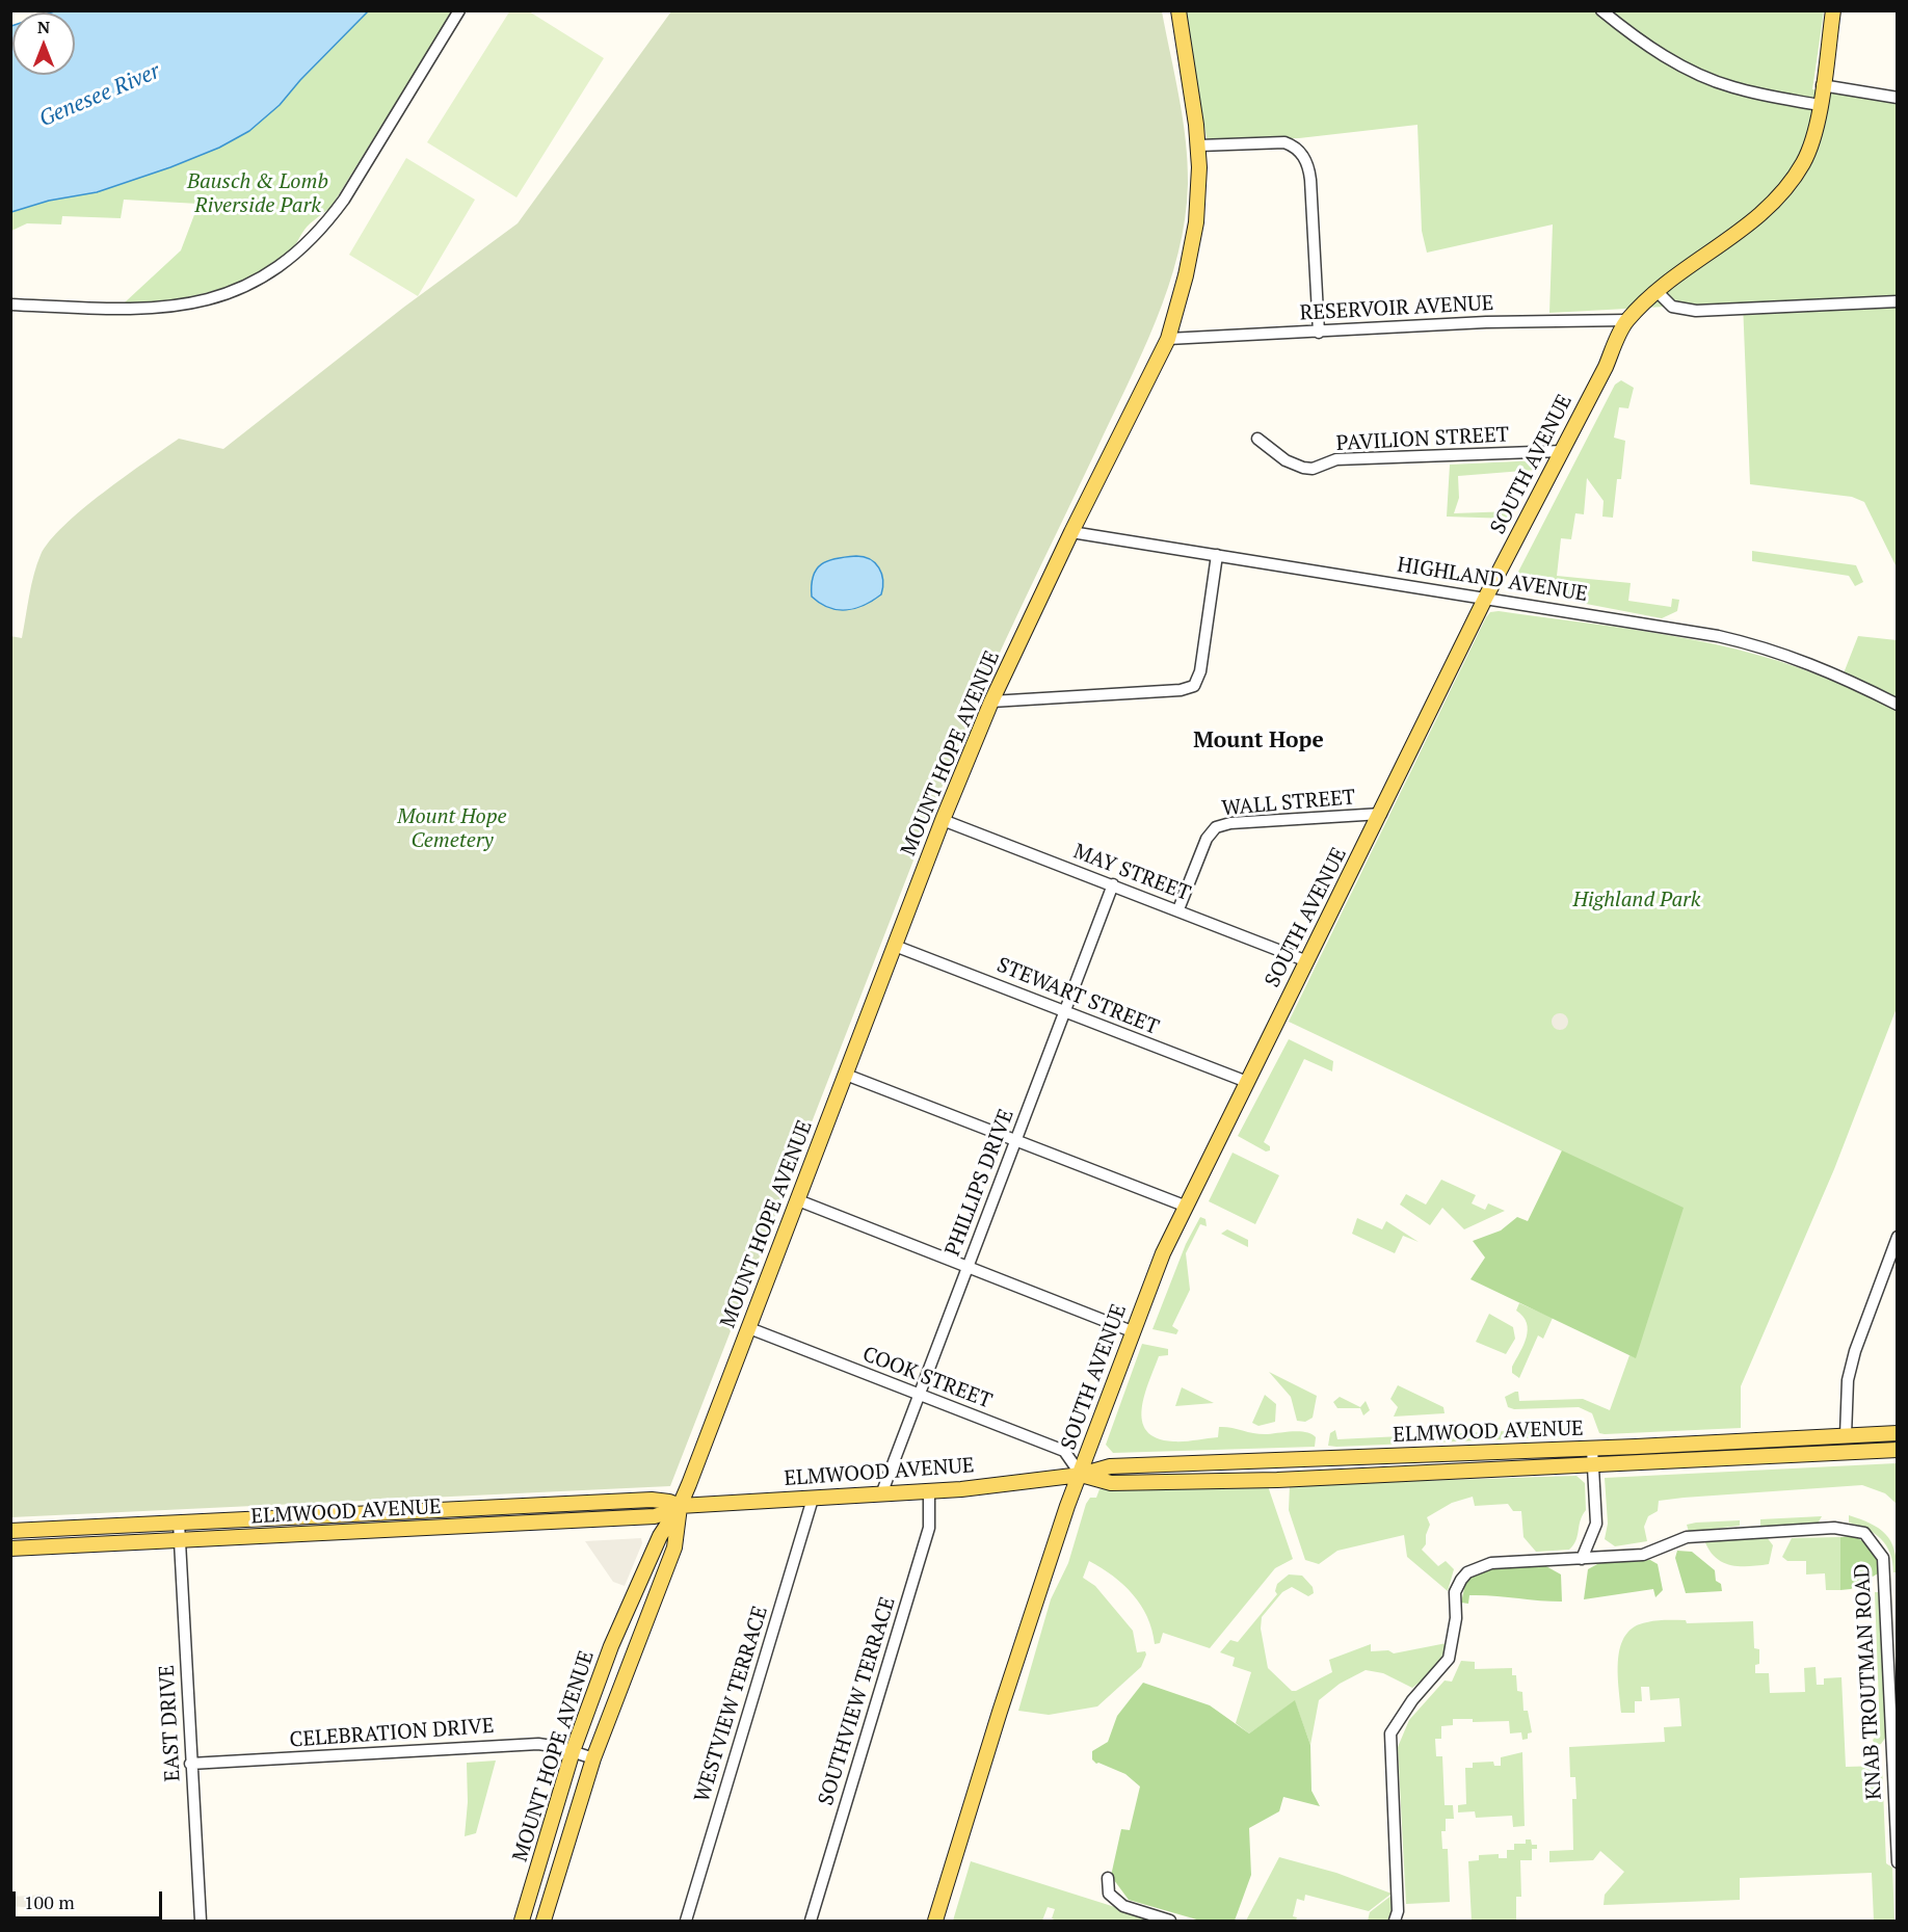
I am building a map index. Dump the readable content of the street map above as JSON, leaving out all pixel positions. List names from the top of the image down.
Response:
{
  "streets": {
    "main road": ["SOUTH AVENUE", "MOUNT HOPE AVENUE", "ELMWOOD AVENUE"],
    "street": [
      "RESERVOIR AVENUE",
      "PAVILION STREET",
      "HIGHLAND AVENUE",
      "WALL STREET",
      "MAY STREET",
      "STEWART STREET",
      "PHILLIPS DRIVE",
      "COOK STREET",
      "KNAB TROUTMAN ROAD",
      "SOUTHVIEW TERRACE",
      "WESTVIEW TERRACE",
      "EAST DRIVE",
      "CELEBRATION DRIVE"
    ]
  },
  "crossings": [
    ["RESERVOIR AVENUE", "SOUTH AVENUE"],
    ["RESERVOIR AVENUE", "MOUNT HOPE AVENUE"],
    ["PAVILION STREET", "SOUTH AVENUE"],
    ["SOUTH AVENUE", "HIGHLAND AVENUE"],
    ["SOUTH AVENUE", "WALL STREET"],
    ["SOUTH AVENUE", "MAY STREET"],
    ["SOUTH AVENUE", "STEWART STREET"],
    ["SOUTH AVENUE", "COOK STREET"],
    ["SOUTH AVENUE", "ELMWOOD AVENUE"],
    ["HIGHLAND AVENUE", "MOUNT HOPE AVENUE"],
    ["MOUNT HOPE AVENUE", "MAY STREET"],
    ["MOUNT HOPE AVENUE", "STEWART STREET"],
    ["MOUNT HOPE AVENUE", "COOK STREET"],
    ["MOUNT HOPE AVENUE", "ELMWOOD AVENUE"],
    ["MOUNT HOPE AVENUE", "CELEBRATION DRIVE"],
    ["WALL STREET", "MAY STREET"],
    ["MAY STREET", "PHILLIPS DRIVE"],
    ["STEWART STREET", "PHILLIPS DRIVE"],
    ["PHILLIPS DRIVE", "COOK STREET"],
    ["PHILLIPS DRIVE", "ELMWOOD AVENUE"],
    ["COOK STREET", "ELMWOOD AVENUE"],
    ["ELMWOOD AVENUE", "SOUTHVIEW TERRACE"],
    ["ELMWOOD AVENUE", "WESTVIEW TERRACE"],
    ["ELMWOOD AVENUE", "EAST DRIVE"],
    ["EAST DRIVE", "CELEBRATION DRIVE"]
  ],
  "districts": ["Mount Hope"],
  "water": ["Genesee River"],
  "parks": ["Bausch & Lomb Riverside Park", "Mount Hope Cemetery", "Highland Park"],
  "scale_bar": "100 m",
  "north": "top"
}
